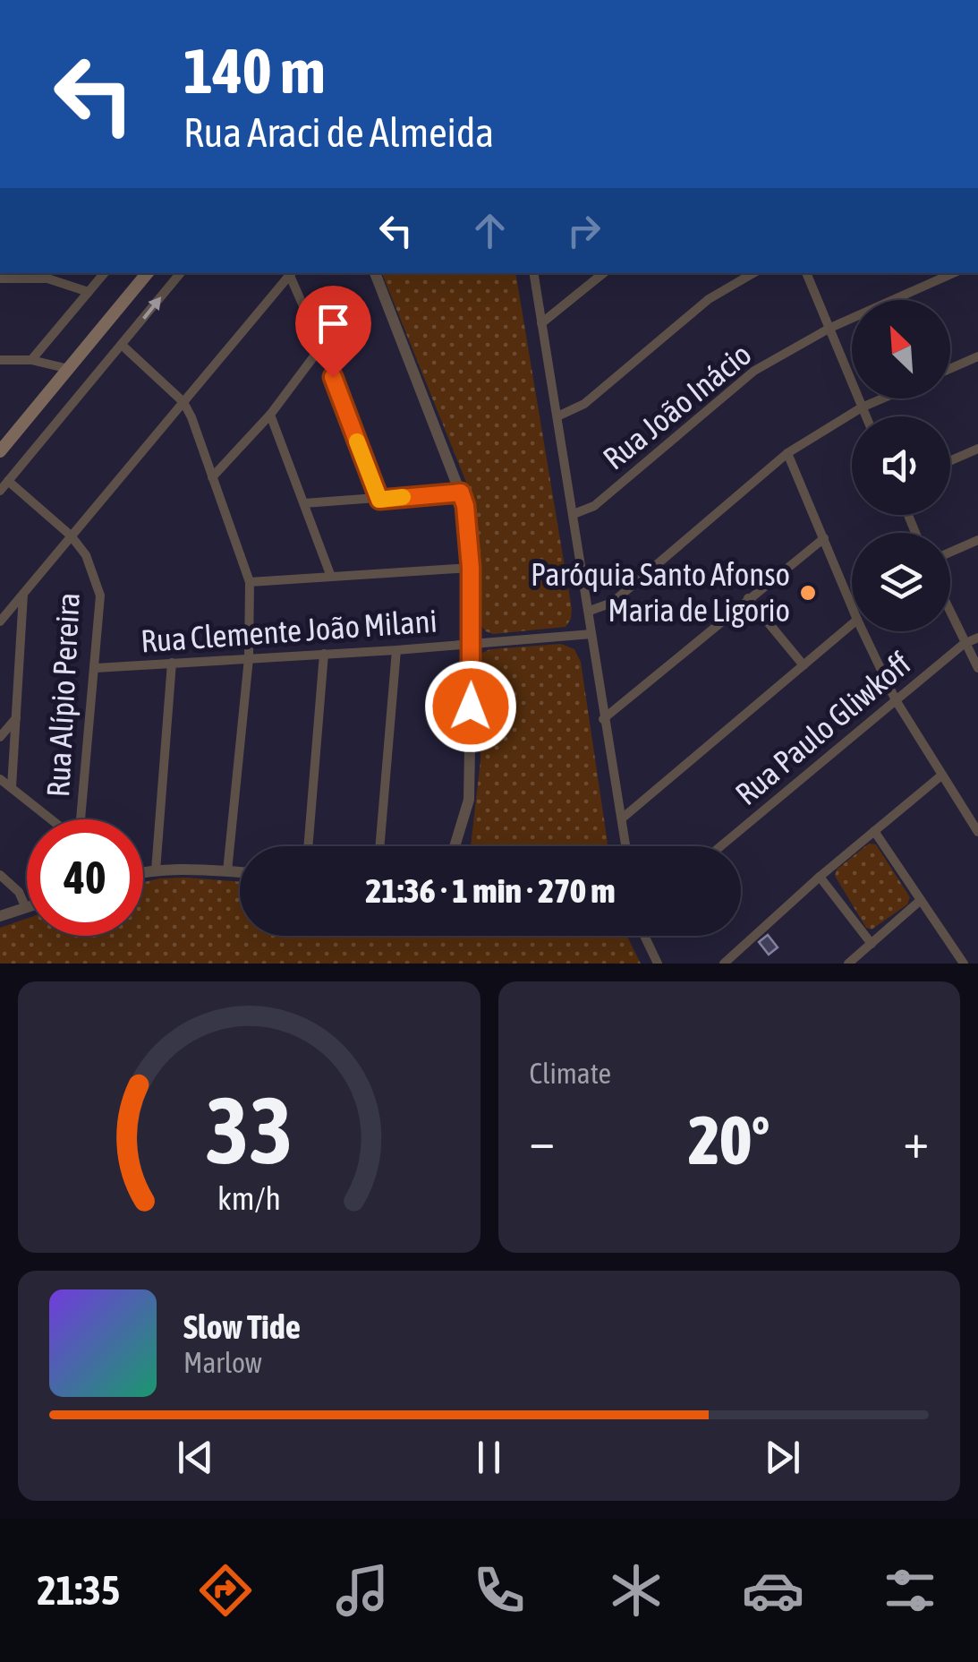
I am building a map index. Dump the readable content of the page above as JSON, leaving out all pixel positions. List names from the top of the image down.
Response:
{
  "streets": {
    "street": [
      "Rua João Inácio",
      "Rua Clemente João Milani",
      "Rua Alípio Pereira",
      "Rua Paulo Gliwkoff"
    ]
  },
  "crossings": [
    ["Rua Clemente João Milani", "Rua Alípio Pereira"]
  ],
  "places": ["Paróquia Santo Afonso Maria de Ligorio"],
  "north": "top left",
  "page": {
    "turn": ["140 m", "Rua Araci de Almeida"],
    "limit": "40",
    "trip": "21:36 · 1 min · 270 m",
    "tile": "Climate",
    "heat": ["−", "20°", "+"],
    "song": ["Slow Tide", "Marlow"],
    "tabs": "21:35",
    "gauge": ["33", "km/h"]
  }
}
